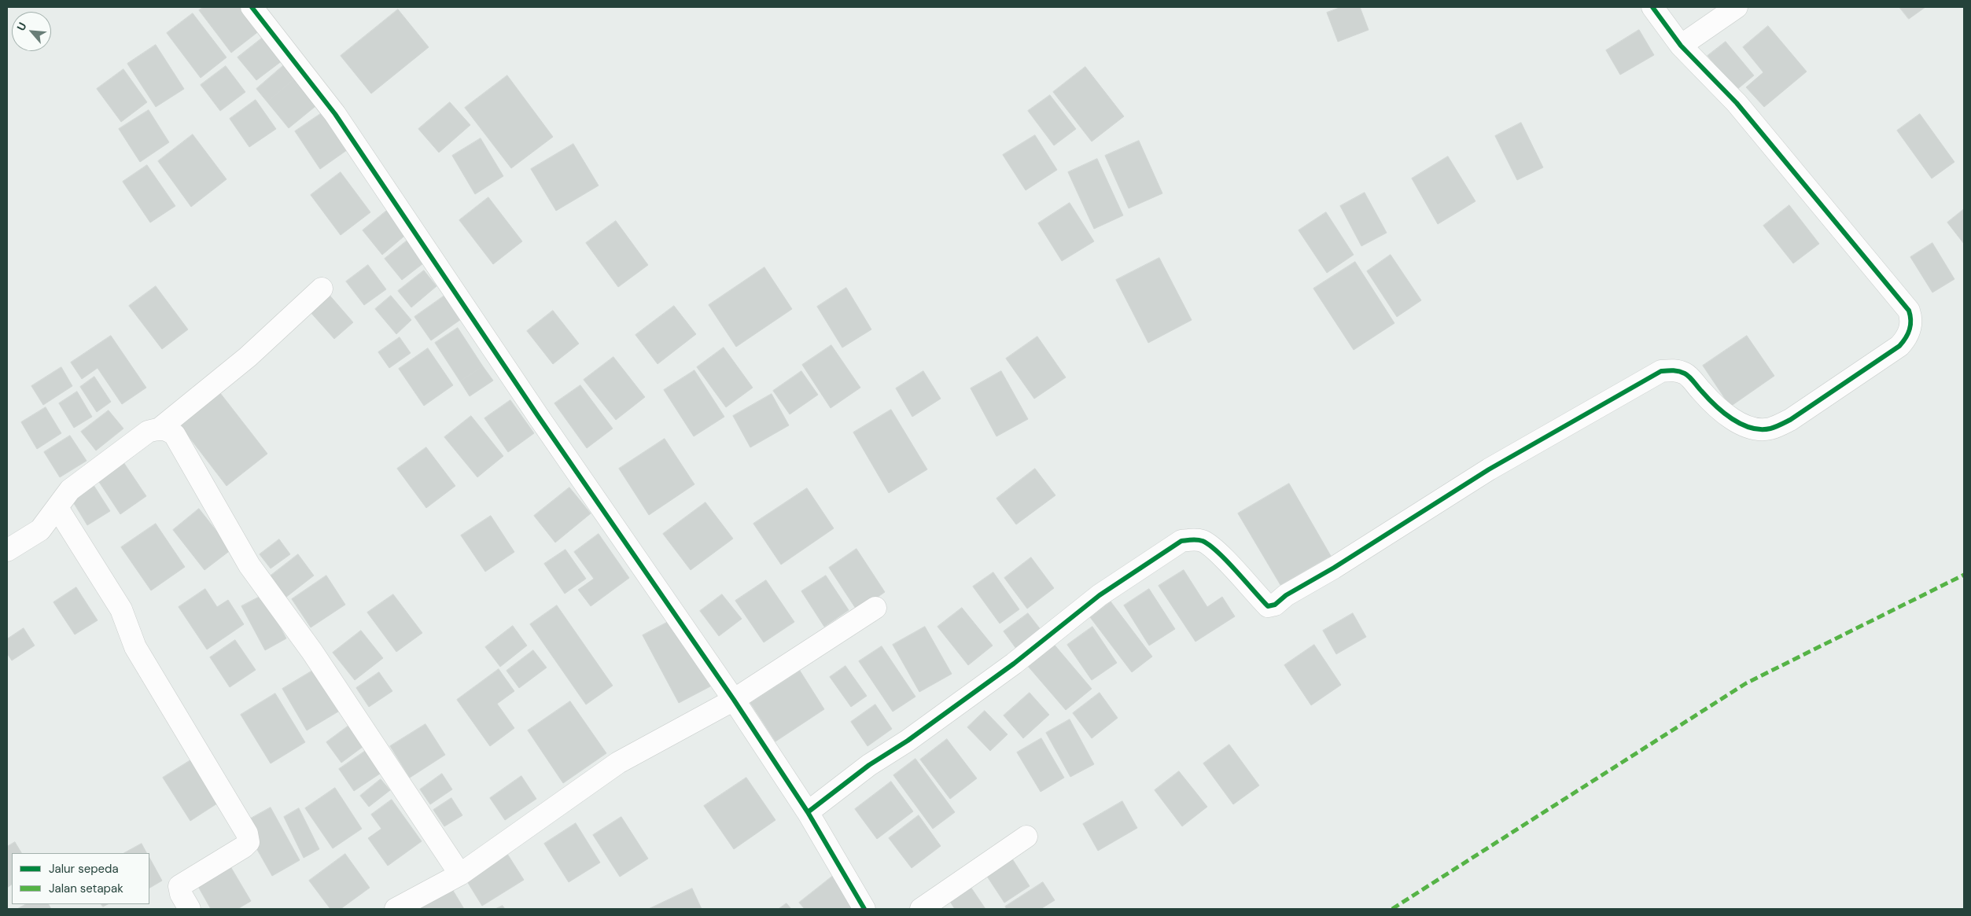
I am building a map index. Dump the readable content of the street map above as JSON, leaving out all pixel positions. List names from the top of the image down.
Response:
{
  "legend": ["Jalur sepeda", "Jalan setapak"],
  "north": "top left"
}
